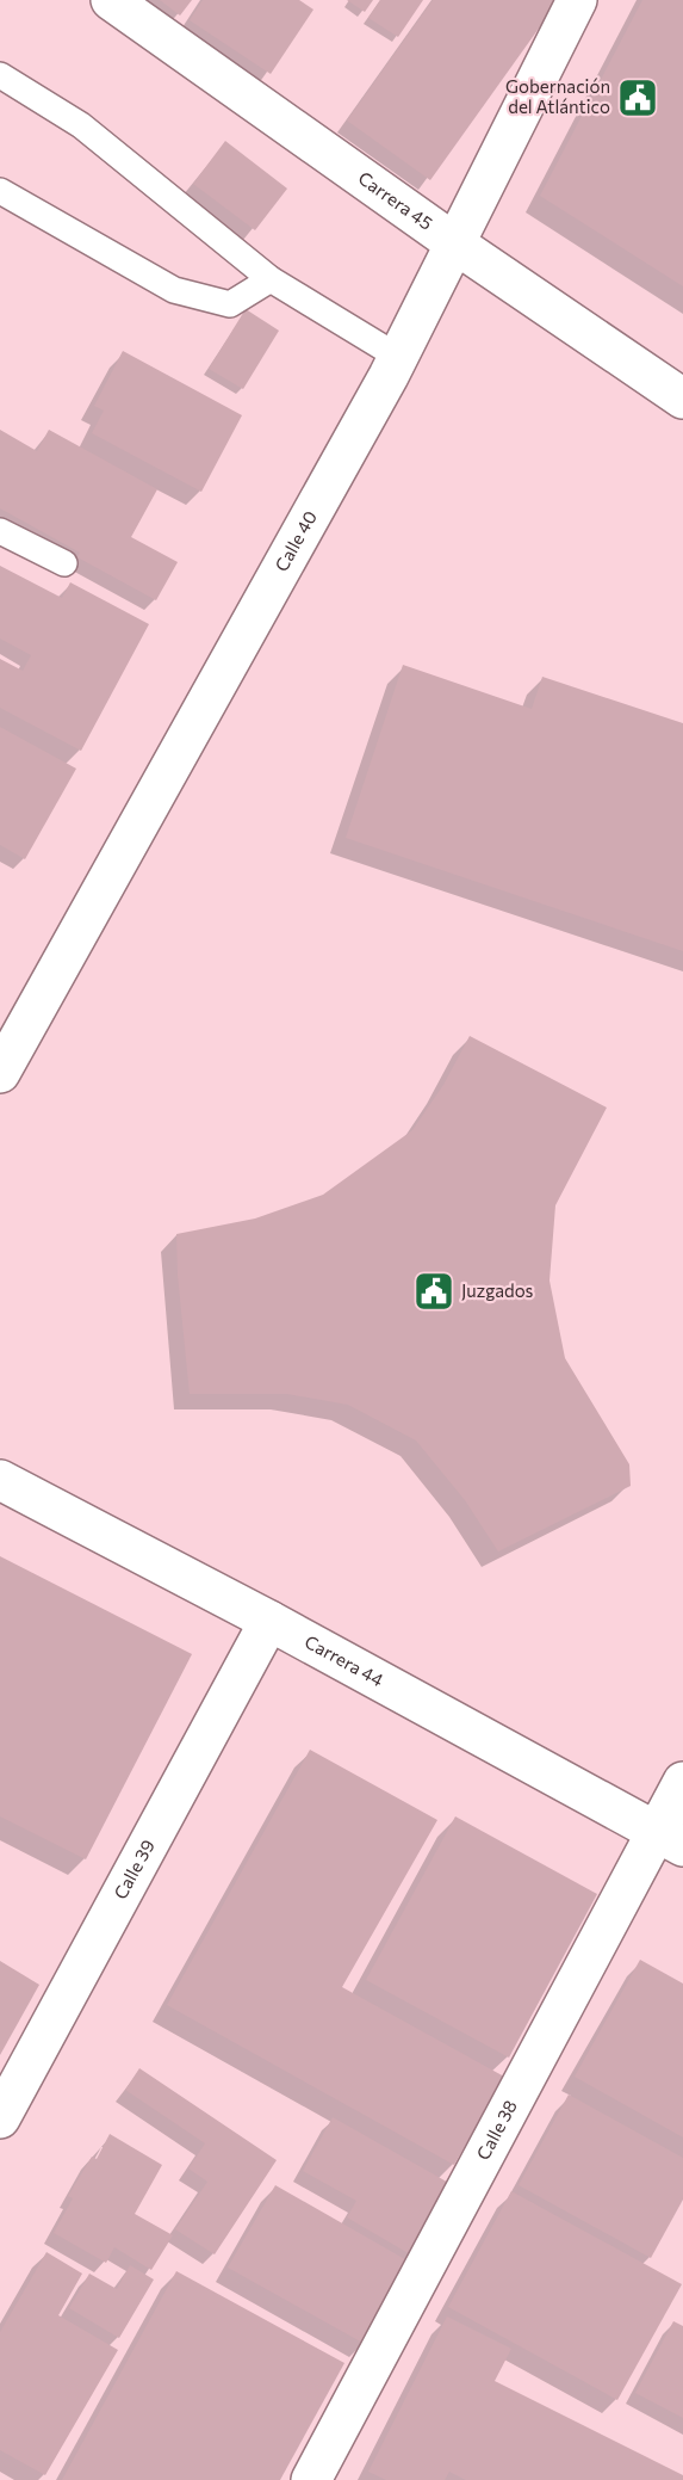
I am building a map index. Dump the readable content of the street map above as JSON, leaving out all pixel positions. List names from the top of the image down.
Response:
{
  "streets": {
    "street": [
      "Carrera 45",
      "Calle 40",
      "Carrera 44",
      "Calle 39",
      "Calle 38"
    ]
  },
  "crossings": [
    ["Carrera 45", "Calle 40"],
    ["Carrera 44", "Calle 39"],
    ["Carrera 44", "Calle 38"]
  ],
  "places": {
    "public building": ["Gobernación del Atlántico", "Juzgados"]
  }
}
